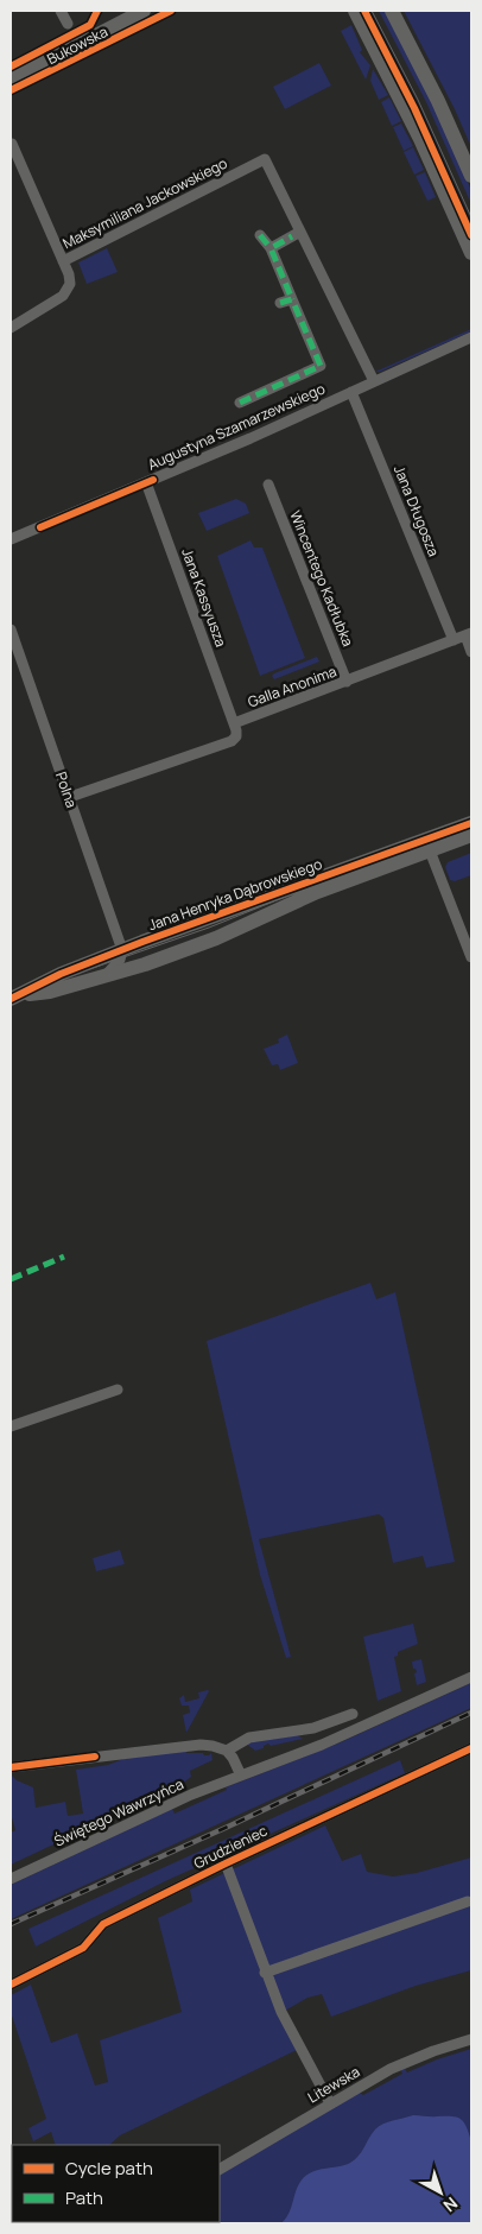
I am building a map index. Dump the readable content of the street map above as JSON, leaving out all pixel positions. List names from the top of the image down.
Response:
{
  "streets": {
    "street": [
      "Bukowska",
      "Maksymiliana Jackowskiego",
      "Augustyna Szamarzewskiego",
      "Jana Długosza",
      "Wincentego Kadłubka",
      "Jana Kassyusza",
      "Galla Anonima",
      "Polna",
      "Jana Henryka Dąbrowskiego",
      "Świętego Wawrzyńca",
      "Grudzieniec",
      "Litewska"
    ]
  },
  "crossings": [
    ["Augustyna Szamarzewskiego", "Jana Długosza"],
    ["Augustyna Szamarzewskiego", "Jana Kassyusza"],
    ["Jana Długosza", "Galla Anonima"],
    ["Wincentego Kadłubka", "Galla Anonima"],
    ["Jana Kassyusza", "Galla Anonima"],
    ["Galla Anonima", "Polna"],
    ["Polna", "Jana Henryka Dąbrowskiego"]
  ],
  "legend": ["Cycle path", "Path"],
  "north": "bottom right"
}
